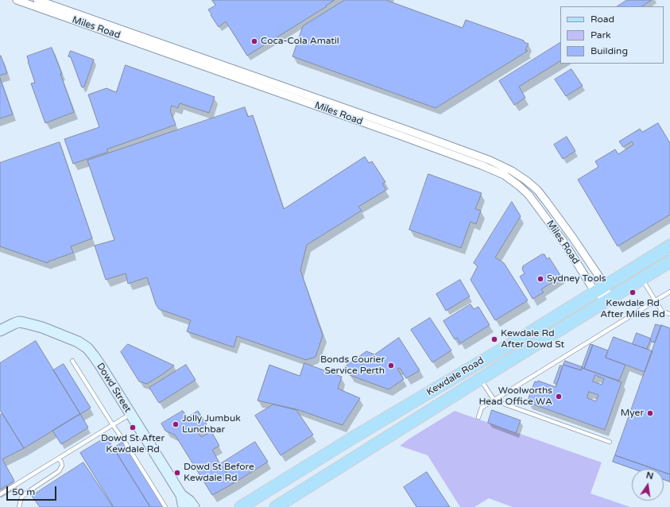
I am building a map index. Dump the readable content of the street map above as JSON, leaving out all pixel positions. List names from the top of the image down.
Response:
{
  "streets": {
    "main road": ["Kewdale Road", "Dowd Street"],
    "street": ["Miles Road"]
  },
  "crossings": [
    ["Miles Road", "Kewdale Road"]
  ],
  "places": [
    "Coca-Cola Amatil",
    "Sydney Tools",
    "Kewdale Rd After Miles Rd",
    "Kewdale Rd After Dowd St",
    "Bonds Courier Service Perth",
    "Woolworths Head Office WA",
    "Myer",
    "Jolly Jumbuk Lunchbar",
    "Dowd St After Kewdale Rd",
    "Dowd St Before Kewdale Rd"
  ],
  "legend": ["Road", "Park", "Building"],
  "scale_bar": "50 m",
  "north": "top"
}
